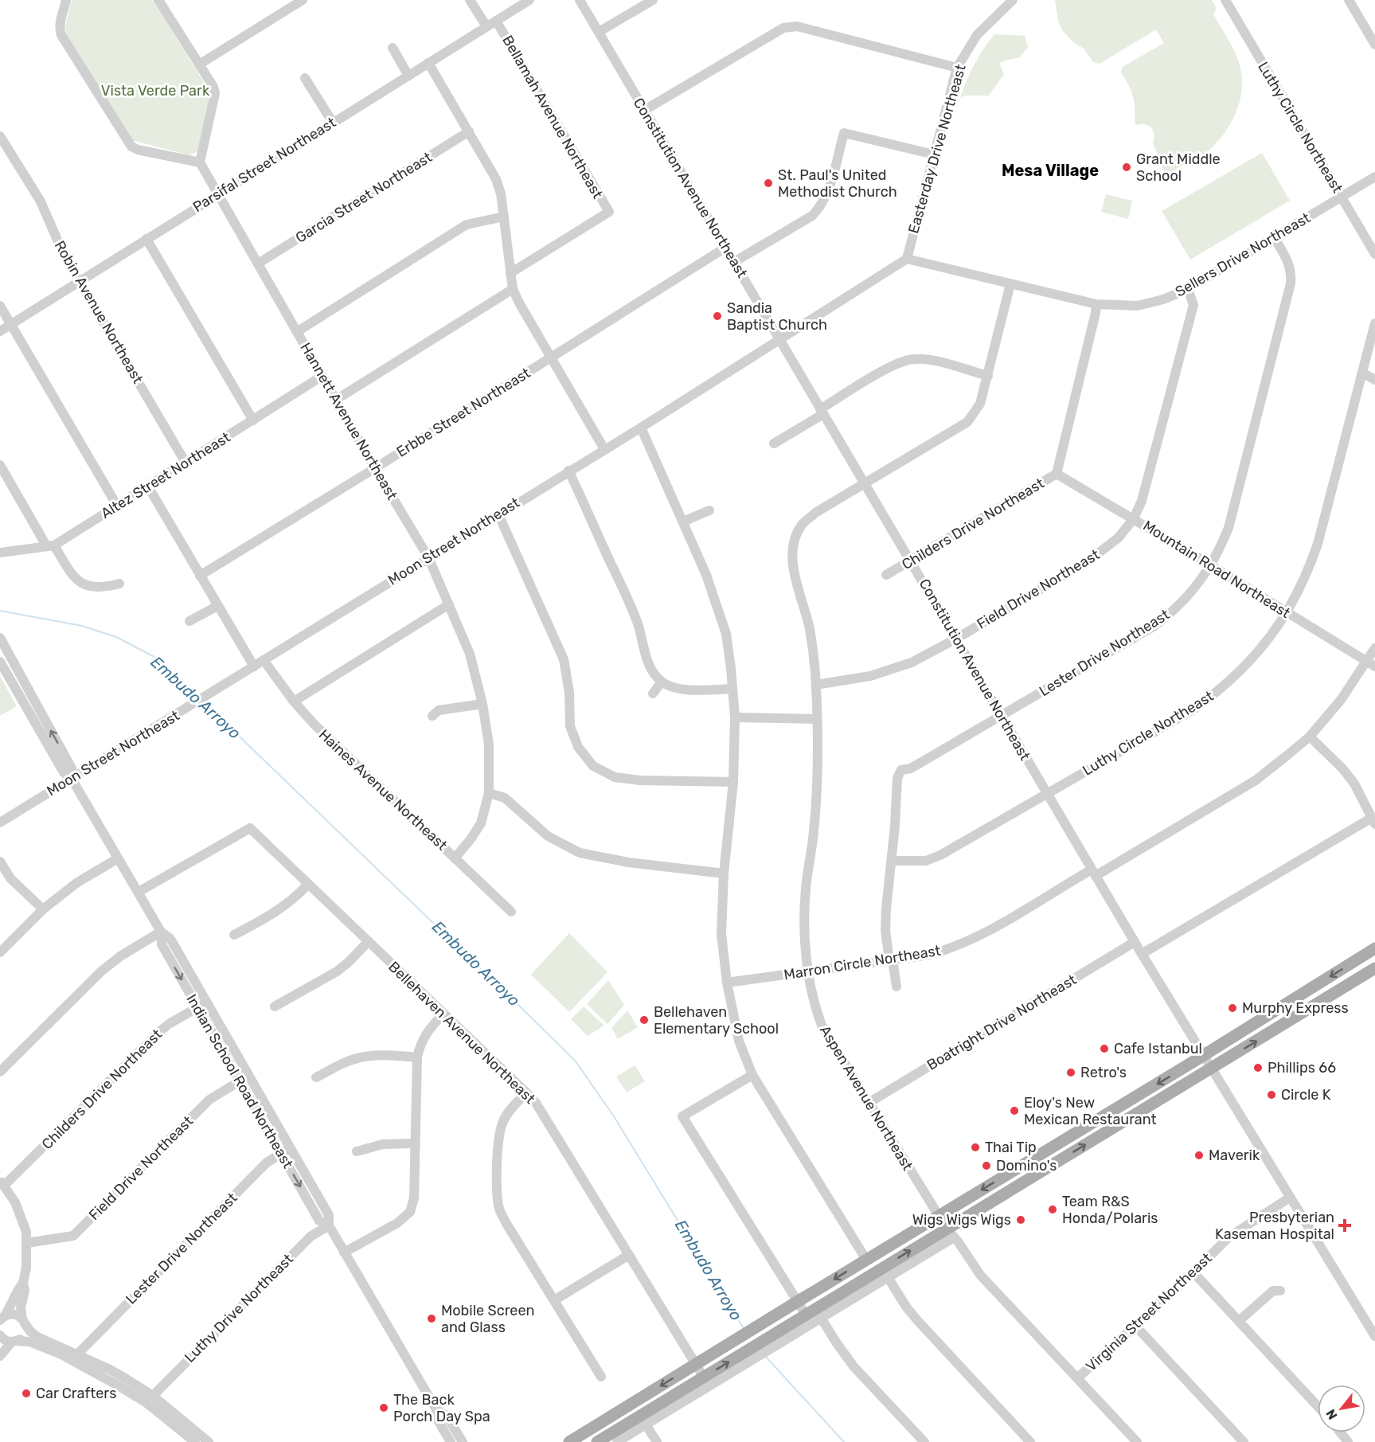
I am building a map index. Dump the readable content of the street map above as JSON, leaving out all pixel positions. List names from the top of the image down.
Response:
{
  "streets": {
    "street": [
      "Bellamah Avenue Northeast",
      "Luthy Circle Northeast",
      "Easterday Drive Northeast",
      "Parsifal Street Northeast",
      "Constitution Avenue Northeast",
      "Garcia Street Northeast",
      "Sellers Drive Northeast",
      "Robin Avenue Northeast",
      "Erbbe Street Northeast",
      "Hannett Avenue Northeast",
      "Altez Street Northeast",
      "Childers Drive Northeast",
      "Moon Street Northeast",
      "Mountain Road Northeast",
      "Field Drive Northeast",
      "Lester Drive Northeast",
      "Haines Avenue Northeast",
      "Marron Circle Northeast",
      "Boatright Drive Northeast",
      "Bellehaven Avenue Northeast",
      "Indian School Road Northeast",
      "Aspen Avenue Northeast",
      "Luthy Drive Northeast",
      "Virginia Street Northeast"
    ]
  },
  "crossings": [
    ["Bellamah Avenue Northeast", "Parsifal Street Northeast"],
    ["Luthy Circle Northeast", "Constitution Avenue Northeast"],
    ["Luthy Circle Northeast", "Sellers Drive Northeast"],
    ["Luthy Circle Northeast", "Mountain Road Northeast"],
    ["Luthy Circle Northeast", "Lester Drive Northeast"],
    ["Easterday Drive Northeast", "Sellers Drive Northeast"],
    ["Easterday Drive Northeast", "Moon Street Northeast"],
    ["Parsifal Street Northeast", "Robin Avenue Northeast"],
    ["Parsifal Street Northeast", "Hannett Avenue Northeast"],
    ["Constitution Avenue Northeast", "Erbbe Street Northeast"],
    ["Constitution Avenue Northeast", "Childers Drive Northeast"],
    ["Constitution Avenue Northeast", "Moon Street Northeast"],
    ["Constitution Avenue Northeast", "Field Drive Northeast"],
    ["Constitution Avenue Northeast", "Lester Drive Northeast"],
    ["Constitution Avenue Northeast", "Marron Circle Northeast"],
    ["Constitution Avenue Northeast", "Boatright Drive Northeast"],
    ["Constitution Avenue Northeast", "Aspen Avenue Northeast"],
    ["Constitution Avenue Northeast", "Virginia Street Northeast"],
    ["Garcia Street Northeast", "Hannett Avenue Northeast"],
    ["Sellers Drive Northeast", "Childers Drive Northeast"],
    ["Sellers Drive Northeast", "Moon Street Northeast"],
    ["Sellers Drive Northeast", "Field Drive Northeast"],
    ["Sellers Drive Northeast", "Lester Drive Northeast"],
    ["Sellers Drive Northeast", "Aspen Avenue Northeast"],
    ["Robin Avenue Northeast", "Altez Street Northeast"],
    ["Erbbe Street Northeast", "Hannett Avenue Northeast"],
    ["Hannett Avenue Northeast", "Altez Street Northeast"],
    ["Hannett Avenue Northeast", "Moon Street Northeast"],
    ["Hannett Avenue Northeast", "Haines Avenue Northeast"],
    ["Childers Drive Northeast", "Mountain Road Northeast"],
    ["Childers Drive Northeast", "Indian School Road Northeast"],
    ["Moon Street Northeast", "Haines Avenue Northeast"],
    ["Moon Street Northeast", "Indian School Road Northeast"],
    ["Mountain Road Northeast", "Field Drive Northeast"],
    ["Mountain Road Northeast", "Lester Drive Northeast"],
    ["Mountain Road Northeast", "Marron Circle Northeast"],
    ["Field Drive Northeast", "Indian School Road Northeast"],
    ["Field Drive Northeast", "Aspen Avenue Northeast"],
    ["Lester Drive Northeast", "Marron Circle Northeast"],
    ["Lester Drive Northeast", "Indian School Road Northeast"],
    ["Marron Circle Northeast", "Aspen Avenue Northeast"],
    ["Boatright Drive Northeast", "Aspen Avenue Northeast"],
    ["Bellehaven Avenue Northeast", "Indian School Road Northeast"],
    ["Indian School Road Northeast", "Luthy Drive Northeast"],
    ["Aspen Avenue Northeast", "Virginia Street Northeast"]
  ],
  "districts": ["Mesa Village"],
  "water": ["Embudo Arroyo"],
  "parks": ["Vista Verde Park"],
  "places": {
    "other": [
      "Grant Middle School",
      "St. Paul's United Methodist Church",
      "Sandia Baptist Church",
      "Murphy Express",
      "Bellehaven Elementary School",
      "Cafe Istanbul",
      "Phillips 66",
      "Retro's",
      "Circle K",
      "Eloy's New Mexican Restaurant",
      "Thai Tip",
      "Maverik",
      "Domino's",
      "Team R&S Honda/Polaris",
      "Wigs Wigs Wigs",
      "Mobile Screen and Glass",
      "Car Crafters",
      "The Back Porch Day Spa"
    ],
    "health": ["Presbyterian Kaseman Hospital"]
  },
  "north": "bottom left"
}
